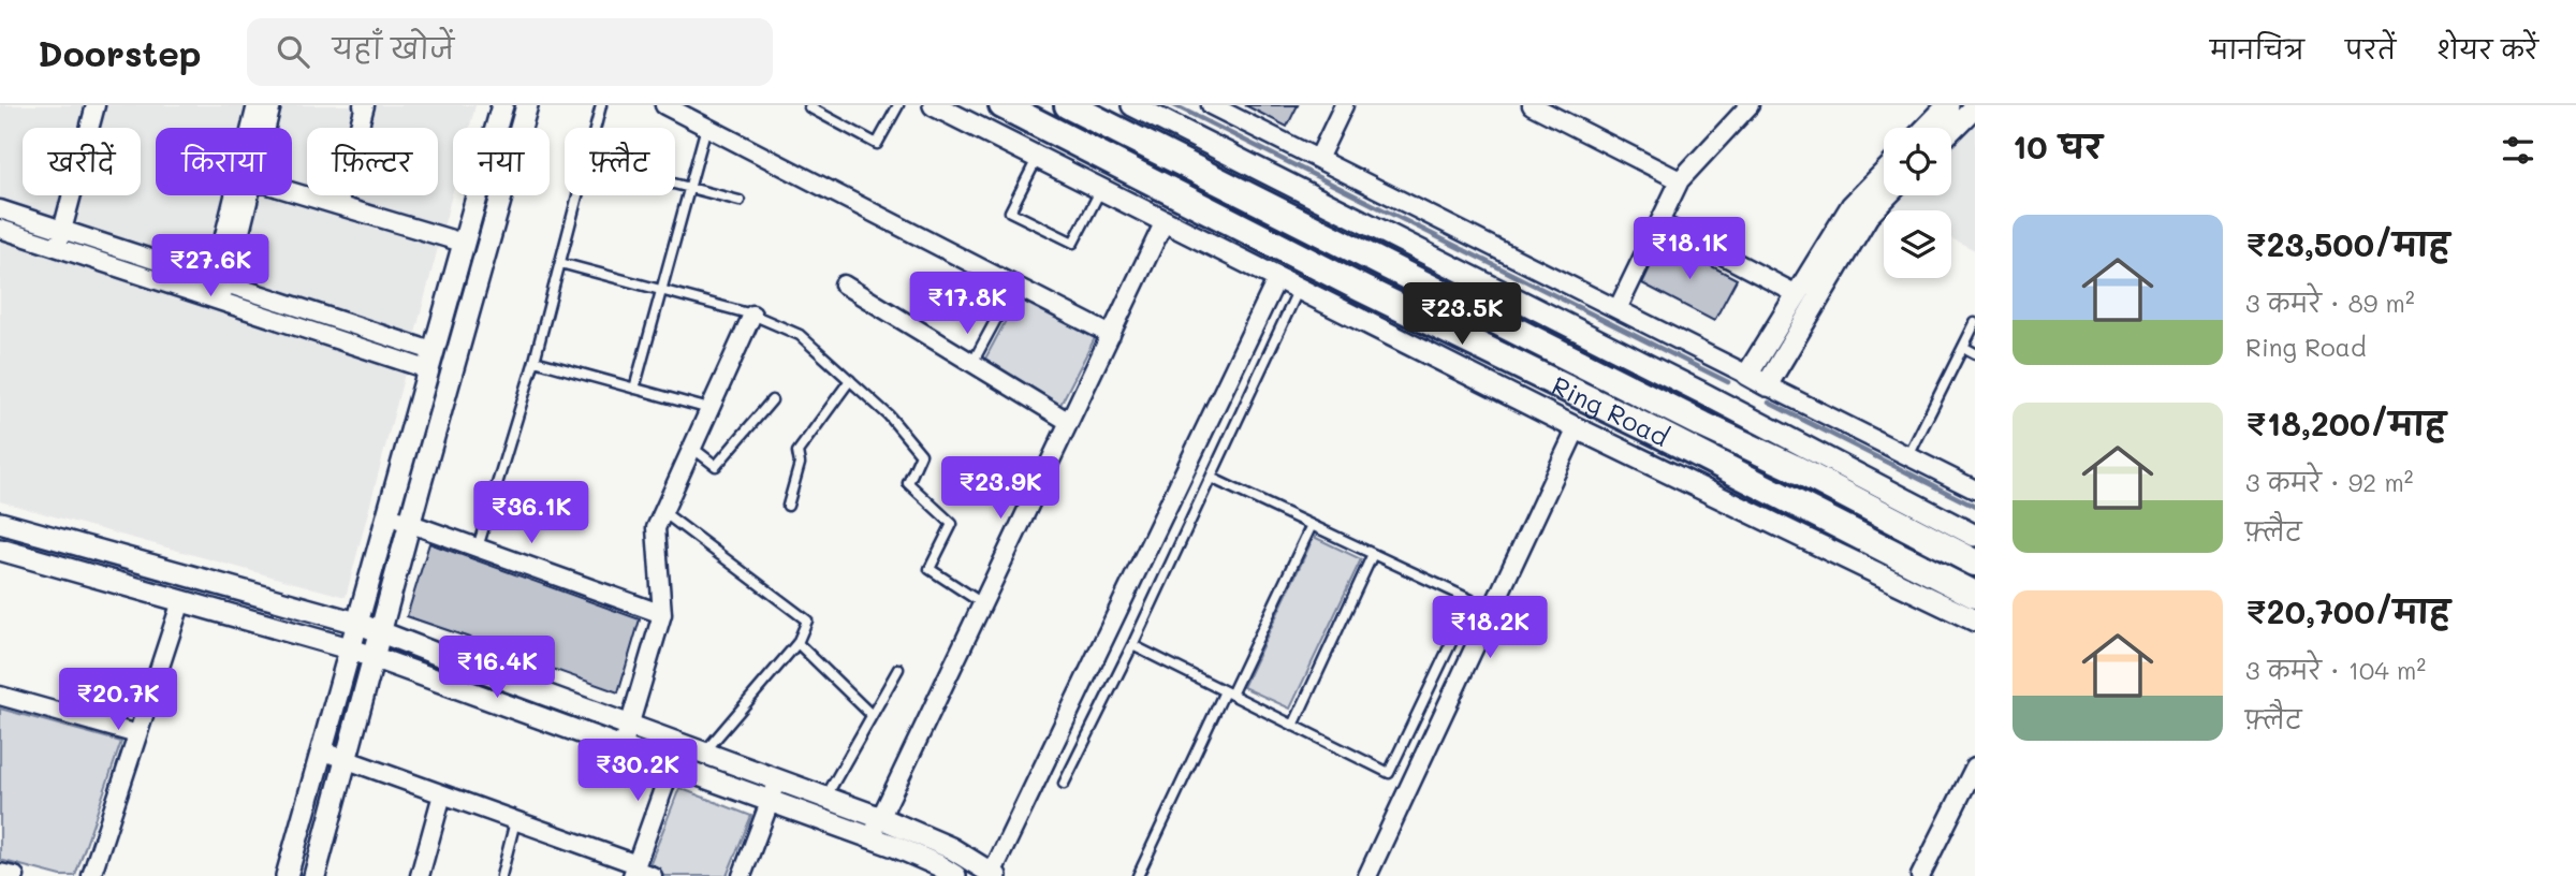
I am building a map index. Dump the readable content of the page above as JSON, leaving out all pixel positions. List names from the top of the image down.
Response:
{
  "streets": {
    "highway": ["Ring Road"]
  },
  "page": {
    "header": "Doorstep",
    "search": "यहाँ खोजें",
    "nav": ["मानचित्र", "परतें", "शेयर करें"],
    "heading": "10 घर",
    "chip": [
      "खरीदें",
      "किराया",
      "फ़िल्टर",
      "नया",
      "फ़्लैट"
    ],
    "list": [
      {
        "name": "₹23,500/माह",
        "note": "3 कमरे · 89 m² · Ring Road"
      },
      {
        "name": "₹18,200/माह",
        "note": "3 कमरे · 92 m² · फ़्लैट"
      },
      {
        "name": "₹20,700/माह",
        "note": "3 कमरे · 104 m² · फ़्लैट"
      }
    ],
    "price": [
      "₹18.1K",
      "₹27.6K",
      "₹17.8K",
      "₹23.5K",
      "₹23.9K",
      "₹36.1K",
      "₹18.2K",
      "₹16.4K",
      "₹20.7K",
      "₹30.2K"
    ]
  }
}
